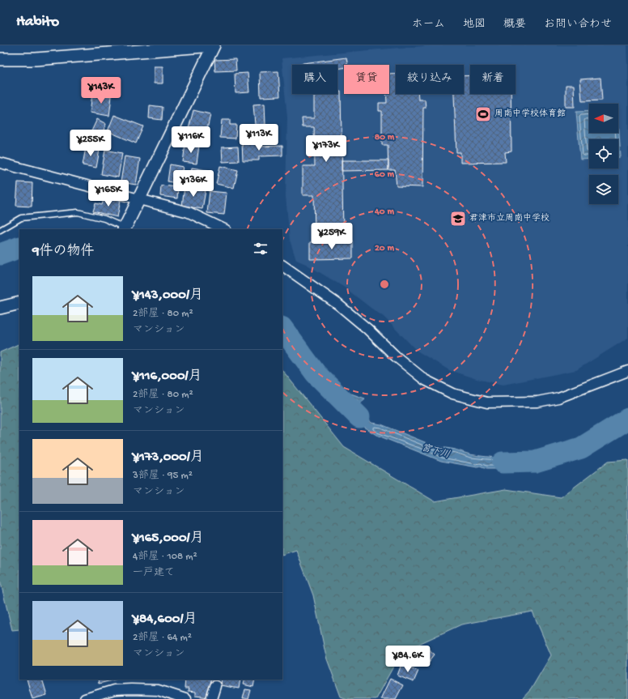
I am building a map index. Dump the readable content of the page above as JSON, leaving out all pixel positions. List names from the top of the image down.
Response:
{
  "water": ["宮下川"],
  "places": {
    "sports": ["周南中学校体育館"],
    "school or university": ["君津市立周南中学校"]
  },
  "north": "left",
  "page": {
    "header": "Habito",
    "nav": [
      "ホーム",
      "地図",
      "概要",
      "お問い合わせ"
    ],
    "chip": [
      "購入",
      "賃貸",
      "絞り込み",
      "新着"
    ],
    "price": [
      "¥143K",
      "¥113K",
      "¥116K",
      "¥255K",
      "¥173K",
      "¥136K",
      "¥165K",
      "¥259K",
      "¥84.6K"
    ],
    "heading": "9件の物件",
    "list": [
      {
        "name": "¥143,000/月",
        "note": "2部屋 · 80 m² · マンション"
      },
      {
        "name": "¥116,000/月",
        "note": "2部屋 · 80 m² · マンション"
      },
      {
        "name": "¥173,000/月",
        "note": "3部屋 · 95 m² · マンション"
      },
      {
        "name": "¥165,000/月",
        "note": "4部屋 · 108 m² · 一戸建て"
      },
      {
        "name": "¥84,600/月",
        "note": "2部屋 · 64 m² · マンション"
      }
    ]
  },
  "rings": [
    "80 m",
    "60 m",
    "40 m",
    "20 m"
  ]
}
